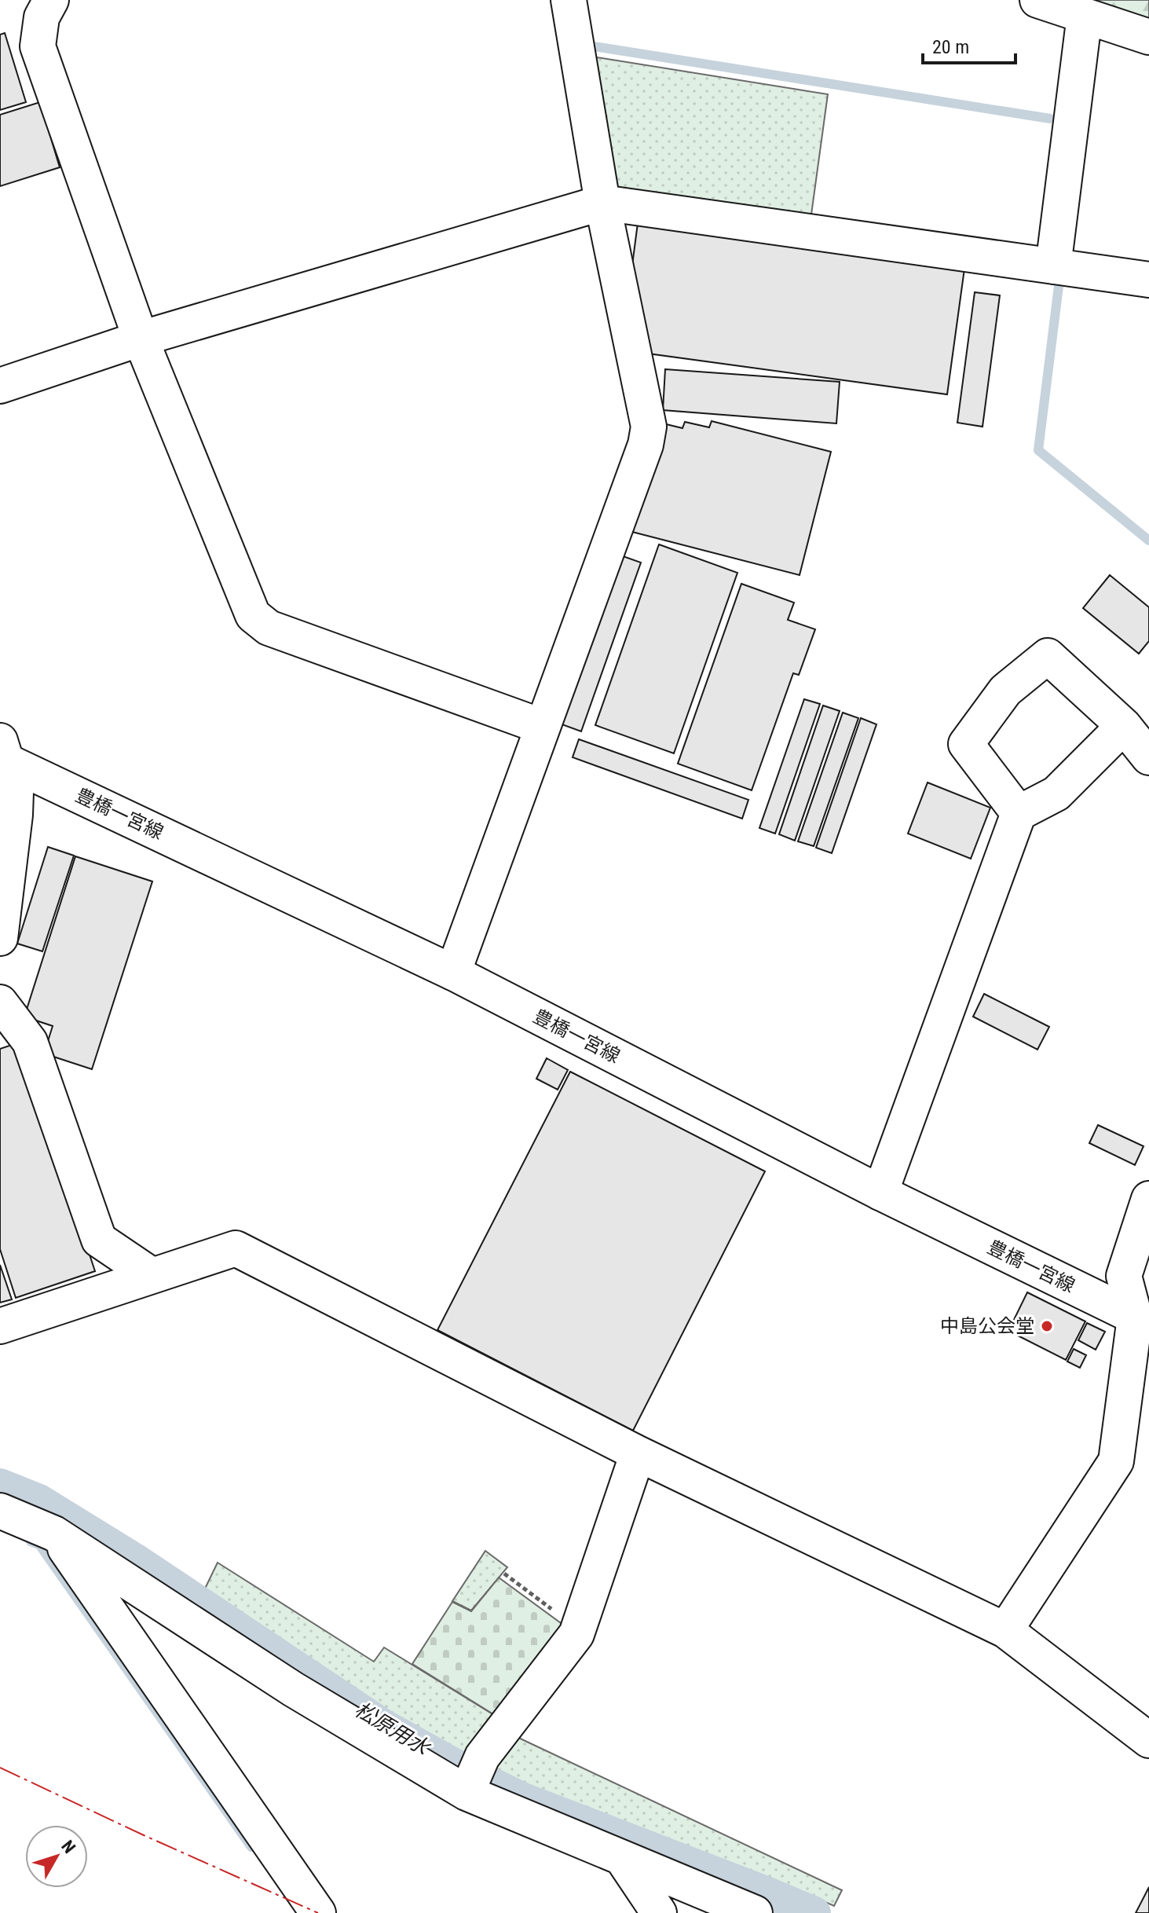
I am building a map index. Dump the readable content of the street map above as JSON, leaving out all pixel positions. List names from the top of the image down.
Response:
{
  "streets": {
    "street": ["豊橋一宮線"]
  },
  "water": ["松原用水"],
  "places": ["中島公会堂"],
  "scale_bar": "20 m",
  "north": "top right"
}
